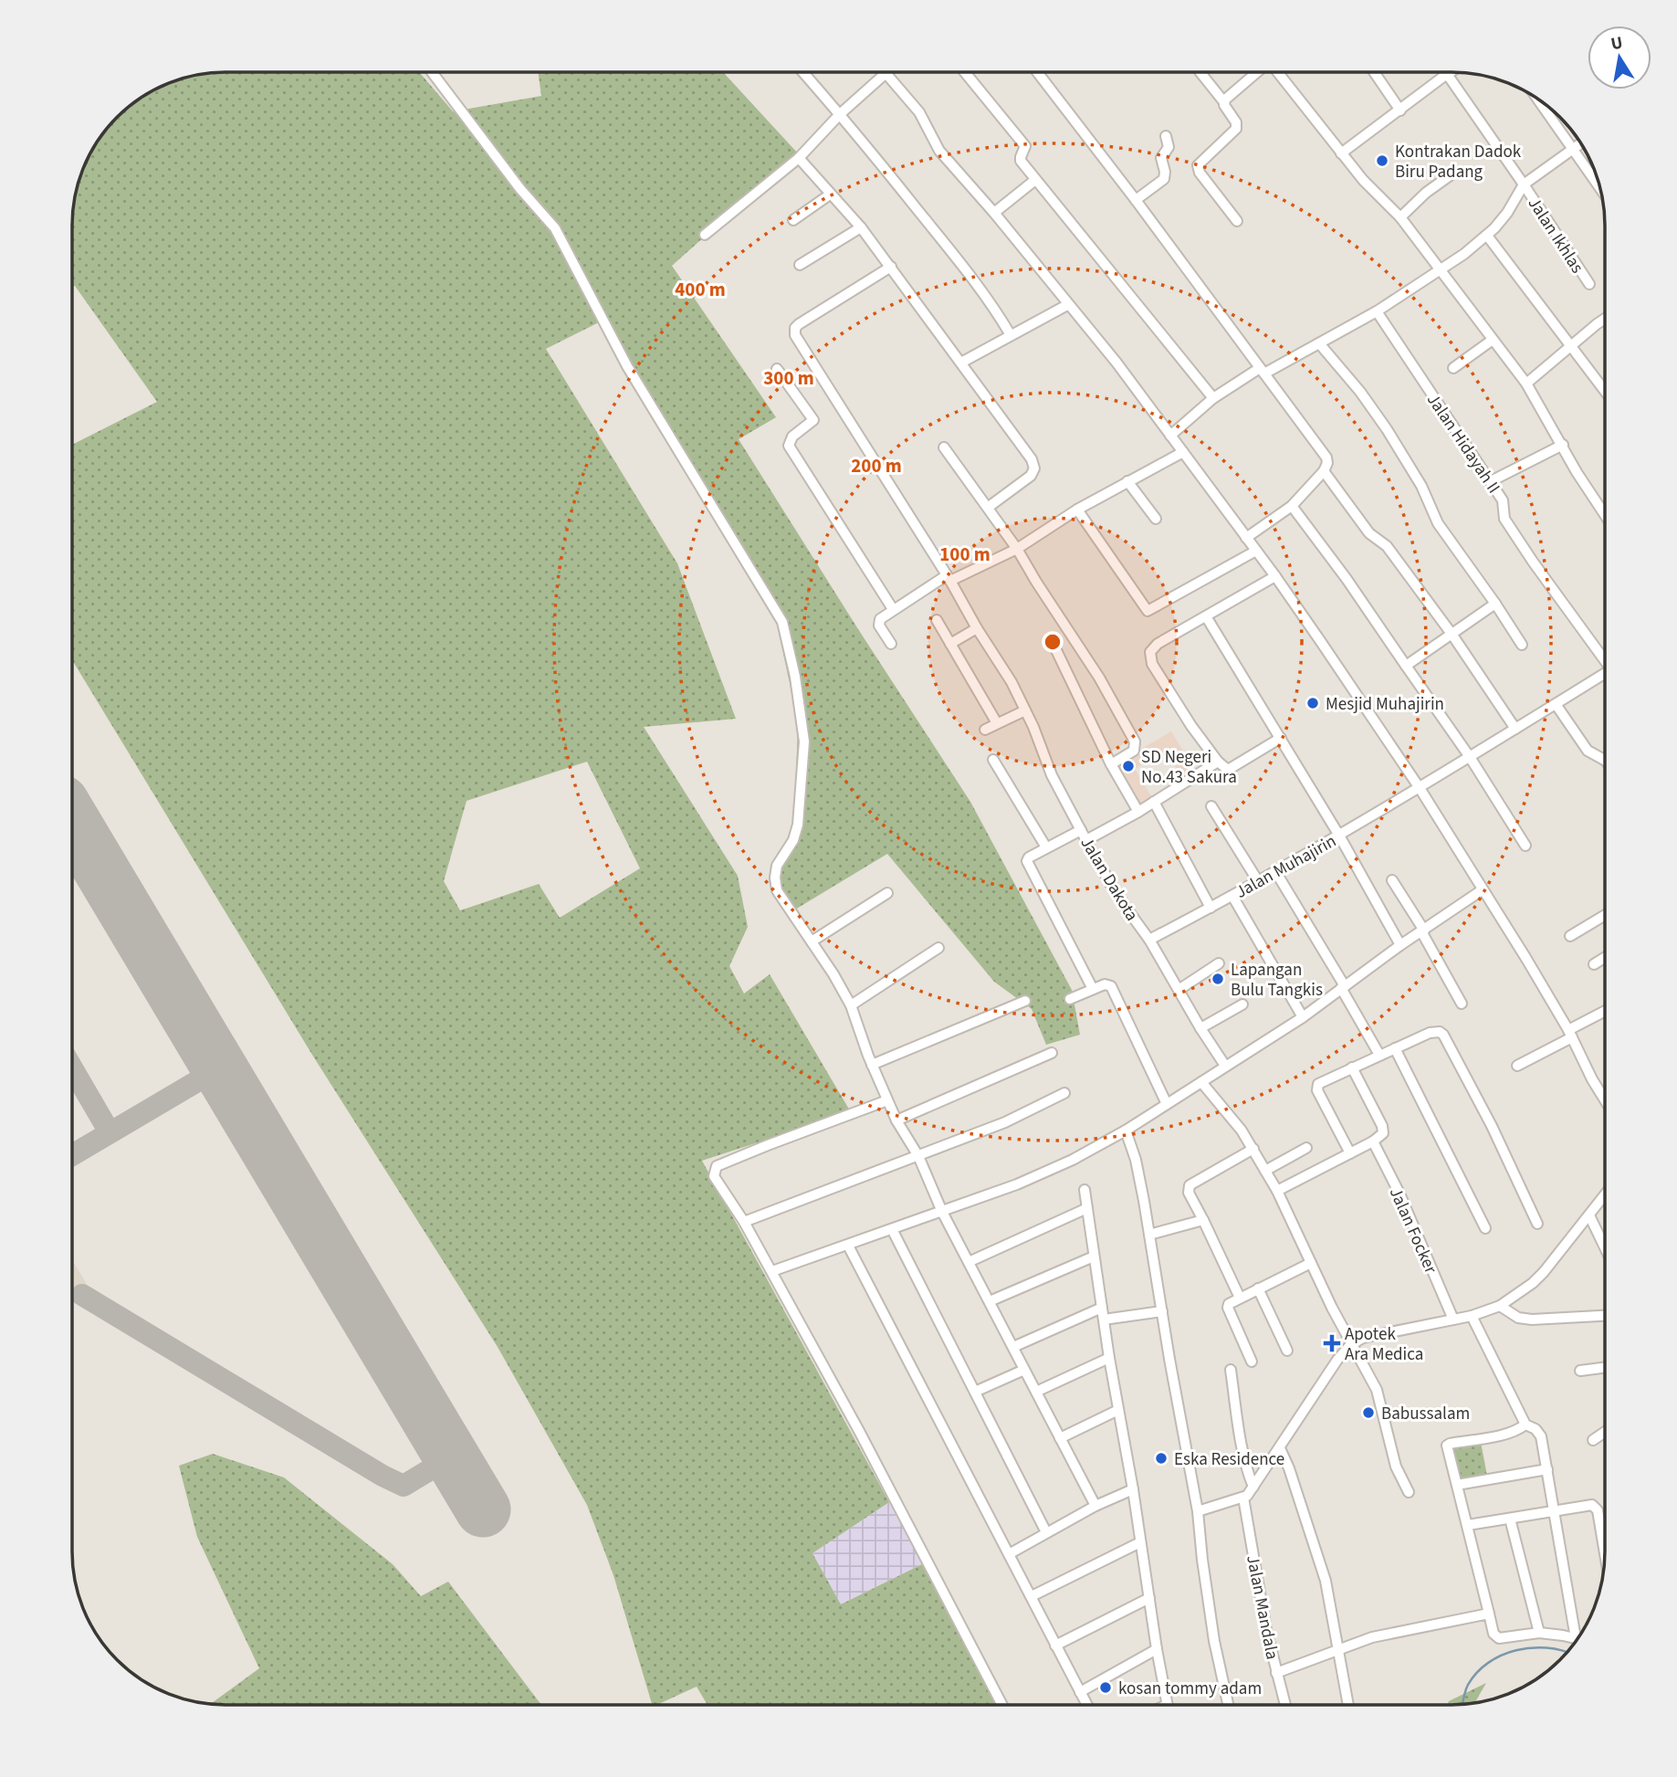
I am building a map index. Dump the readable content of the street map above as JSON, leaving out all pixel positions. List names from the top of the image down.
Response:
{
  "streets": {
    "street": [
      "Jalan Ikhlas",
      "Jalan Hidayah II",
      "Jalan Muhajirin",
      "Jalan Dakota",
      "Jalan Focker",
      "Jalan Mandala"
    ]
  },
  "crossings": [
    ["Jalan Muhajirin", "Jalan Dakota"]
  ],
  "places": {
    "other": [
      "Kontrakan Dadok Biru Padang",
      "Mesjid Muhajirin",
      "SD Negeri No.43 Sakura",
      "Lapangan Bulu Tangkis",
      "Babussalam",
      "Eska Residence",
      "kosan tommy adam"
    ],
    "health": ["Apotek Ara Medica"]
  },
  "north": "top",
  "rings": [
    "400 m",
    "300 m",
    "200 m",
    "100 m"
  ]
}
